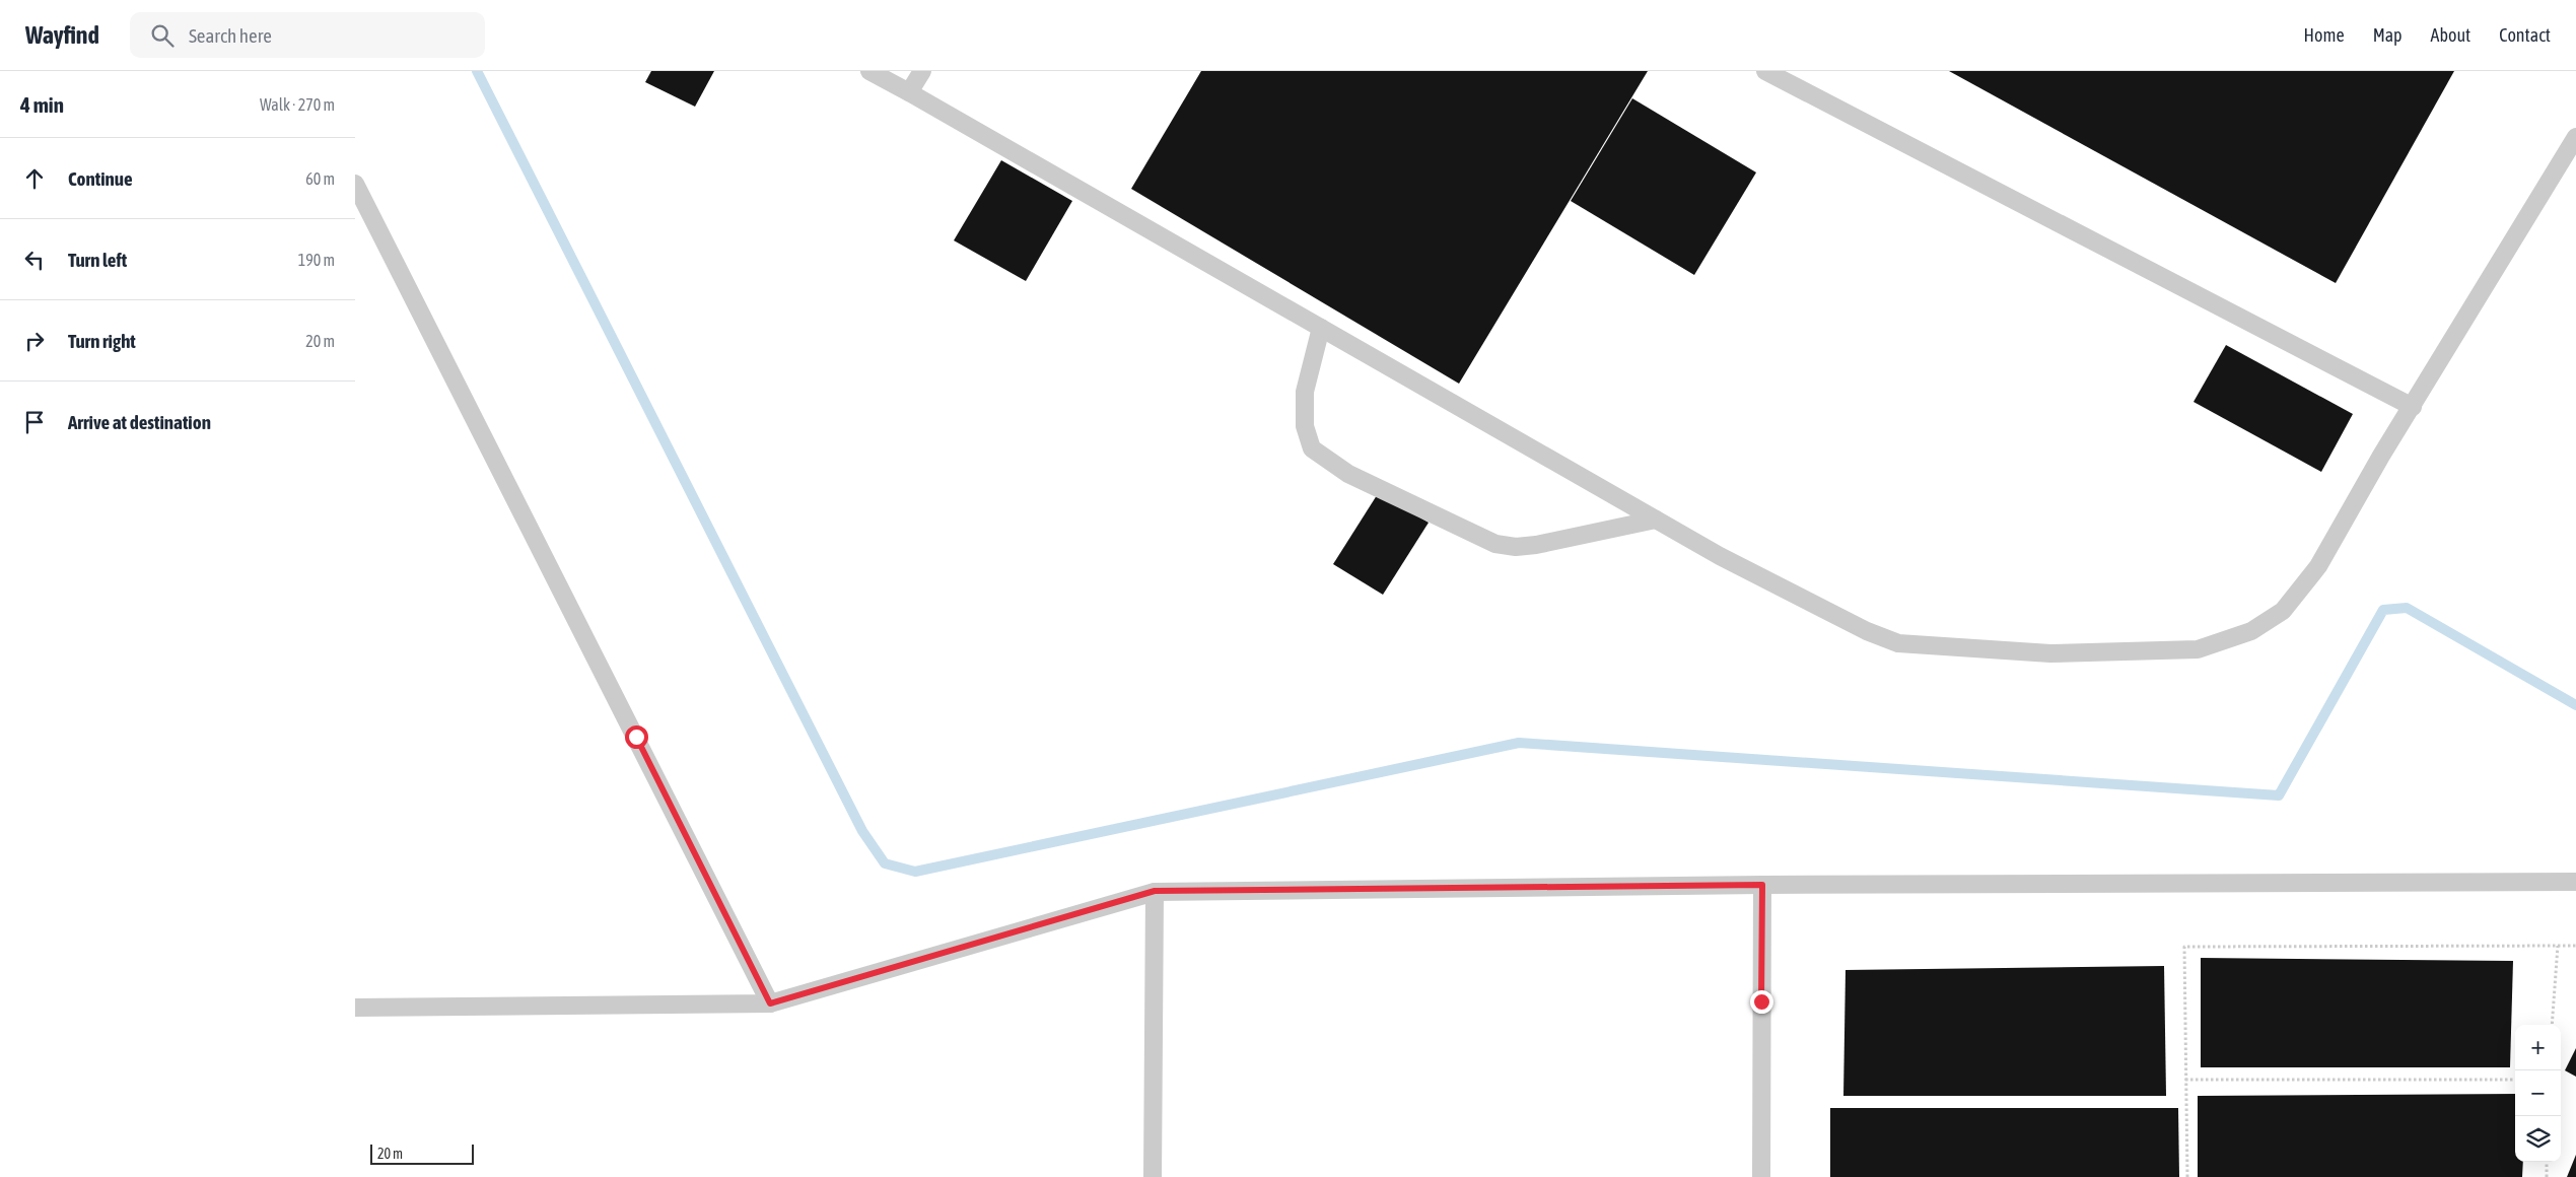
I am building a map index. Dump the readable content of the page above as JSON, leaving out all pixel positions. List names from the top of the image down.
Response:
{
  "scale_bar": "20 m",
  "page": {
    "header": "Wayfind",
    "search": "Search here",
    "nav": [
      "Home",
      "Map",
      "About",
      "Contact"
    ],
    "heading": ["4 min", "Walk · 270 m"],
    "list": [
      ["Continue", "60 m"],
      ["Turn left", "190 m"],
      ["Turn right", "20 m"],
      "Arrive at destination"
    ],
    "map_buttons": ["+", "−"],
    "scale": "20 m"
  }
}
